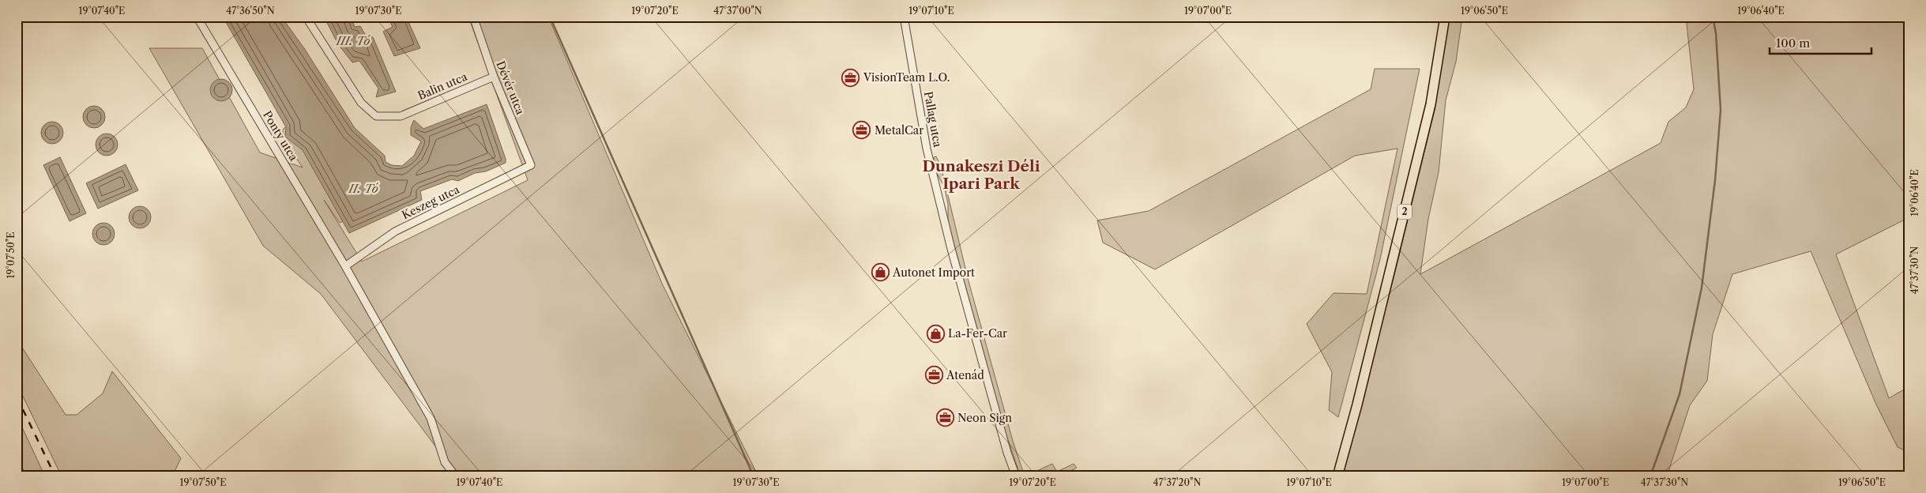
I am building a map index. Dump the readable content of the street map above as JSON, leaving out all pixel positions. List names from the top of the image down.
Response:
{
  "streets": {
    "main road": ["2"],
    "street": [
      "Balin utca",
      "Dévér utca",
      "Pallag utca",
      "Ponty utca",
      "Keszeg utca"
    ]
  },
  "crossings": [
    ["Balin utca", "Dévér utca"],
    ["Dévér utca", "Keszeg utca"],
    ["Ponty utca", "Keszeg utca"]
  ],
  "districts": ["Dunakeszi Déli Ipari Park"],
  "water": ["III. Tó", "II. Tó"],
  "places": {
    "office": [
      "VisionTeam L.O.",
      "MetalCar",
      "Atenád",
      "Neon Sign"
    ],
    "shop": ["Autonet Import", "La-Fer-Car"]
  },
  "scale_bar": "100 m",
  "coordinates": [
    "19°07'40\"E",
    "47°36'50\"N",
    "19°07'30\"E",
    "19°07'20\"E",
    "47°37'00\"N",
    "19°07'10\"E",
    "19°07'00\"E",
    "19°06'50\"E",
    "19°06'40\"E",
    "19°07'50\"E",
    "47°37'30\"N",
    "47°37'20\"N"
  ]
}
